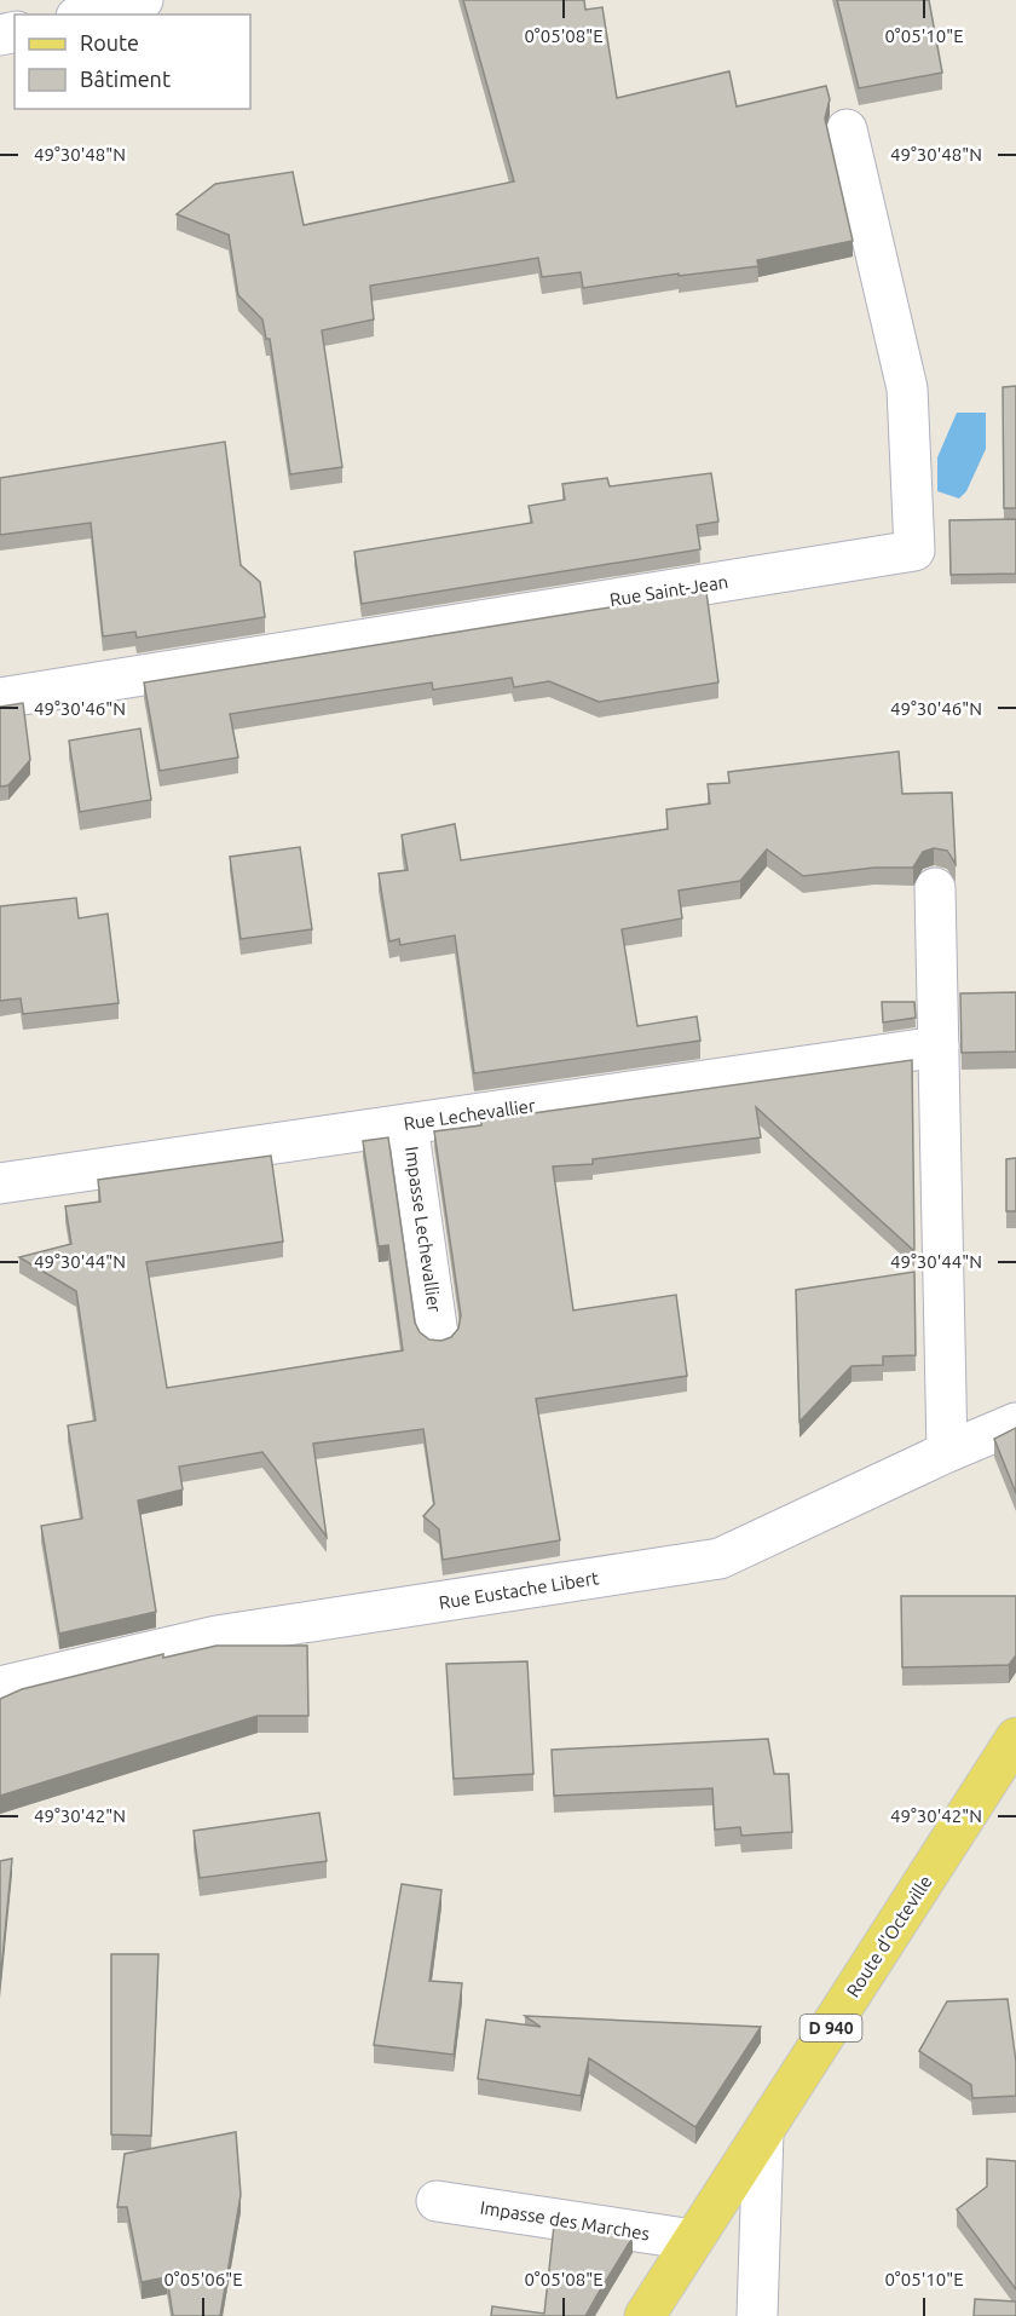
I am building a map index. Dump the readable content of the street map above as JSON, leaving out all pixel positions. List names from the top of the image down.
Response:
{
  "streets": {
    "main road": ["Route d'Octeville", "D 940"],
    "street": [
      "Rue Saint-Jean",
      "Rue Lechevallier",
      "Impasse Lechevallier",
      "Rue Eustache Libert",
      "Impasse des Marches"
    ]
  },
  "crossings": [
    ["Rue Lechevallier", "Impasse Lechevallier"],
    ["Route d'Octeville", "Impasse des Marches"]
  ],
  "legend": ["Route", "Bâtiment"],
  "coordinates": [
    "0°05'08\"E",
    "0°05'10\"E",
    "49°30'48\"N",
    "49°30'46\"N",
    "49°30'44\"N",
    "49°30'42\"N",
    "0°05'06\"E"
  ]
}
